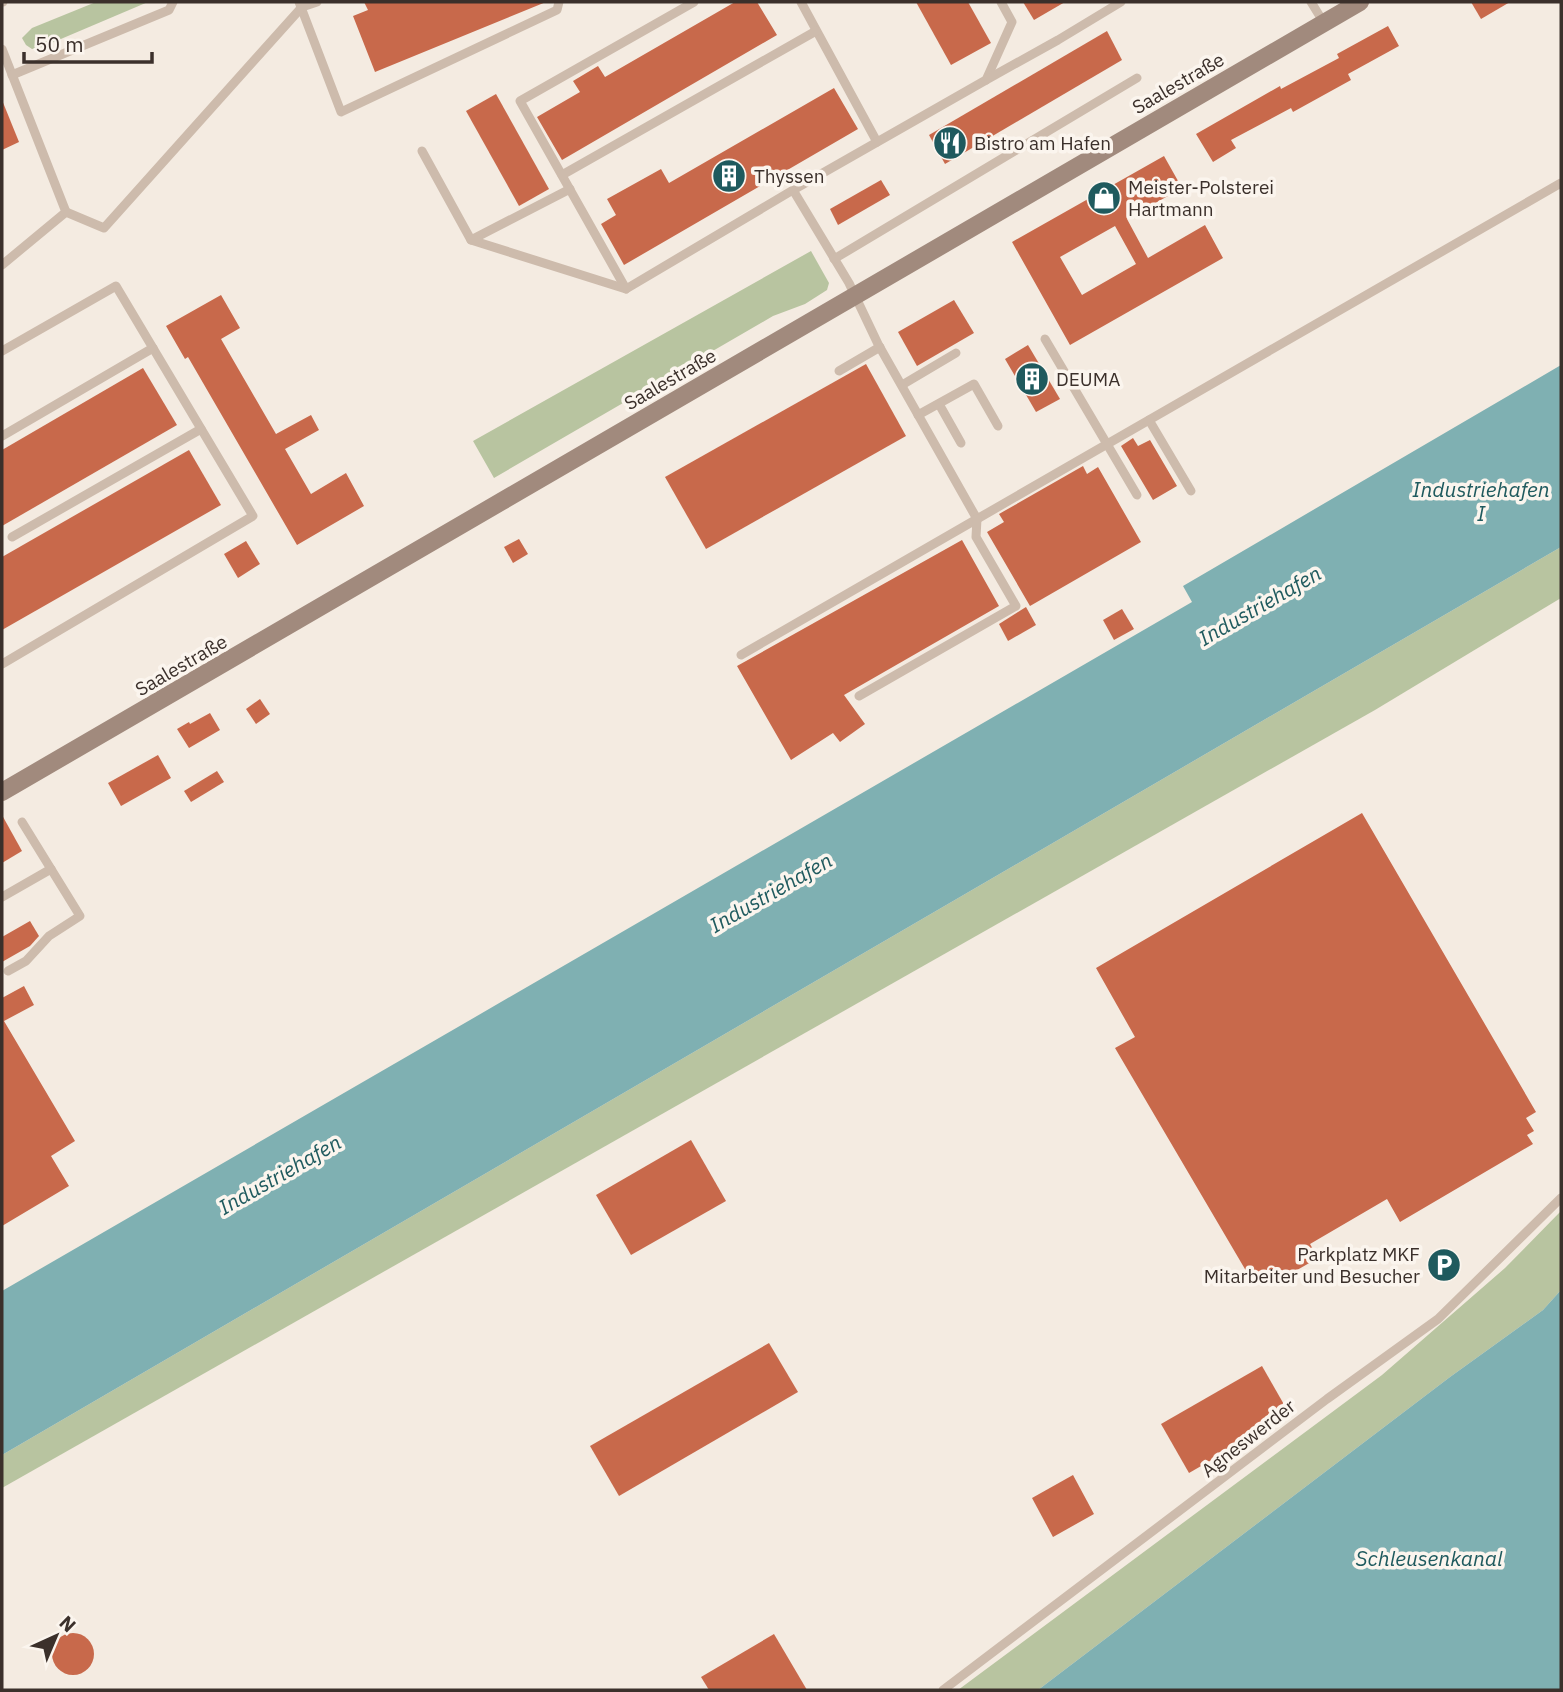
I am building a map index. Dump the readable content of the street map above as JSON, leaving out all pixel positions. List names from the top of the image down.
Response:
{
  "streets": {
    "main road": ["Saalestraße"],
    "lane": ["Agneswerder"]
  },
  "water": ["Industriehafen I", "Industriehafen", "Schleusenkanal"],
  "places": {
    "restaurant": ["Bistro am Hafen"],
    "building": ["Thyssen", "DEUMA"],
    "shop": ["Meister-Polsterei Hartmann"],
    "parking": ["Parkplatz MKF Mitarbeiter und Besucher"]
  },
  "scale_bar": "50 m",
  "north": "top right"
}
